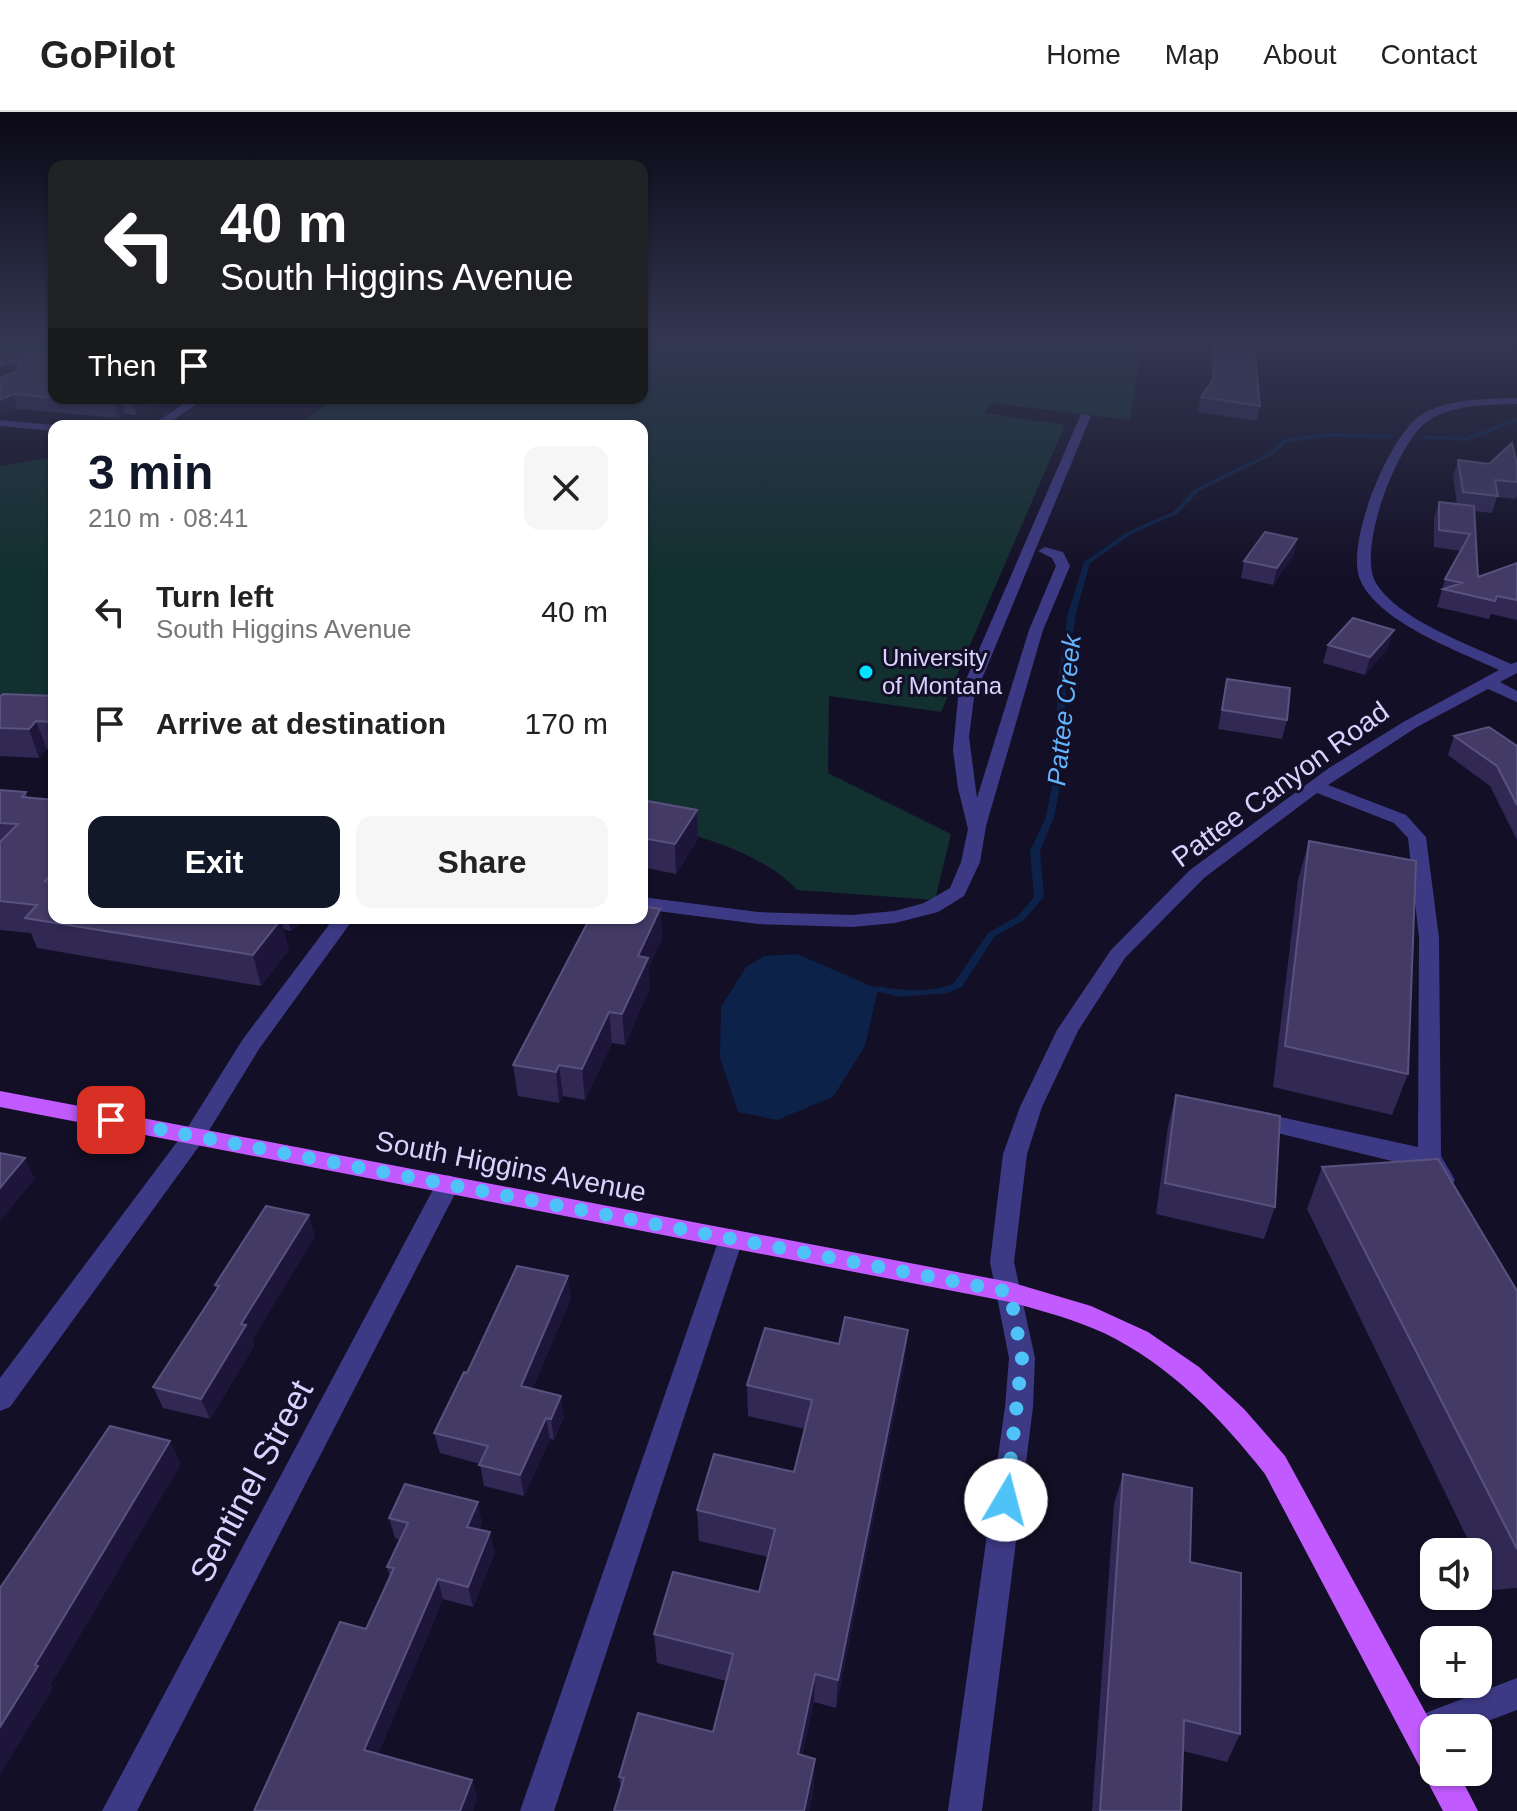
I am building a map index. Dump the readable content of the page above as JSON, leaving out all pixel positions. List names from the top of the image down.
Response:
{
  "streets": {
    "main road": ["South Higgins Avenue"],
    "street": ["Pattee Canyon Road", "Sentinel Street"]
  },
  "crossings": [
    ["Pattee Canyon Road", "South Higgins Avenue"],
    ["South Higgins Avenue", "Sentinel Street"]
  ],
  "water": ["Pattee Creek"],
  "places": ["University of Montana"],
  "page": {
    "header": "GoPilot",
    "nav": [
      "Home",
      "Map",
      "About",
      "Contact"
    ],
    "turn": ["40 m", "South Higgins Avenue"],
    "then": "Then",
    "heading": ["3 min", "210 m · 08:41"],
    "list": [
      {
        "name": "Turn left",
        "note": "South Higgins Avenue",
        "value": "40 m"
      },
      {
        "name": "Arrive at destination",
        "value": "170 m"
      }
    ],
    "buttons": ["Exit", "Share"],
    "map_buttons": ["+", "−"]
  }
}
